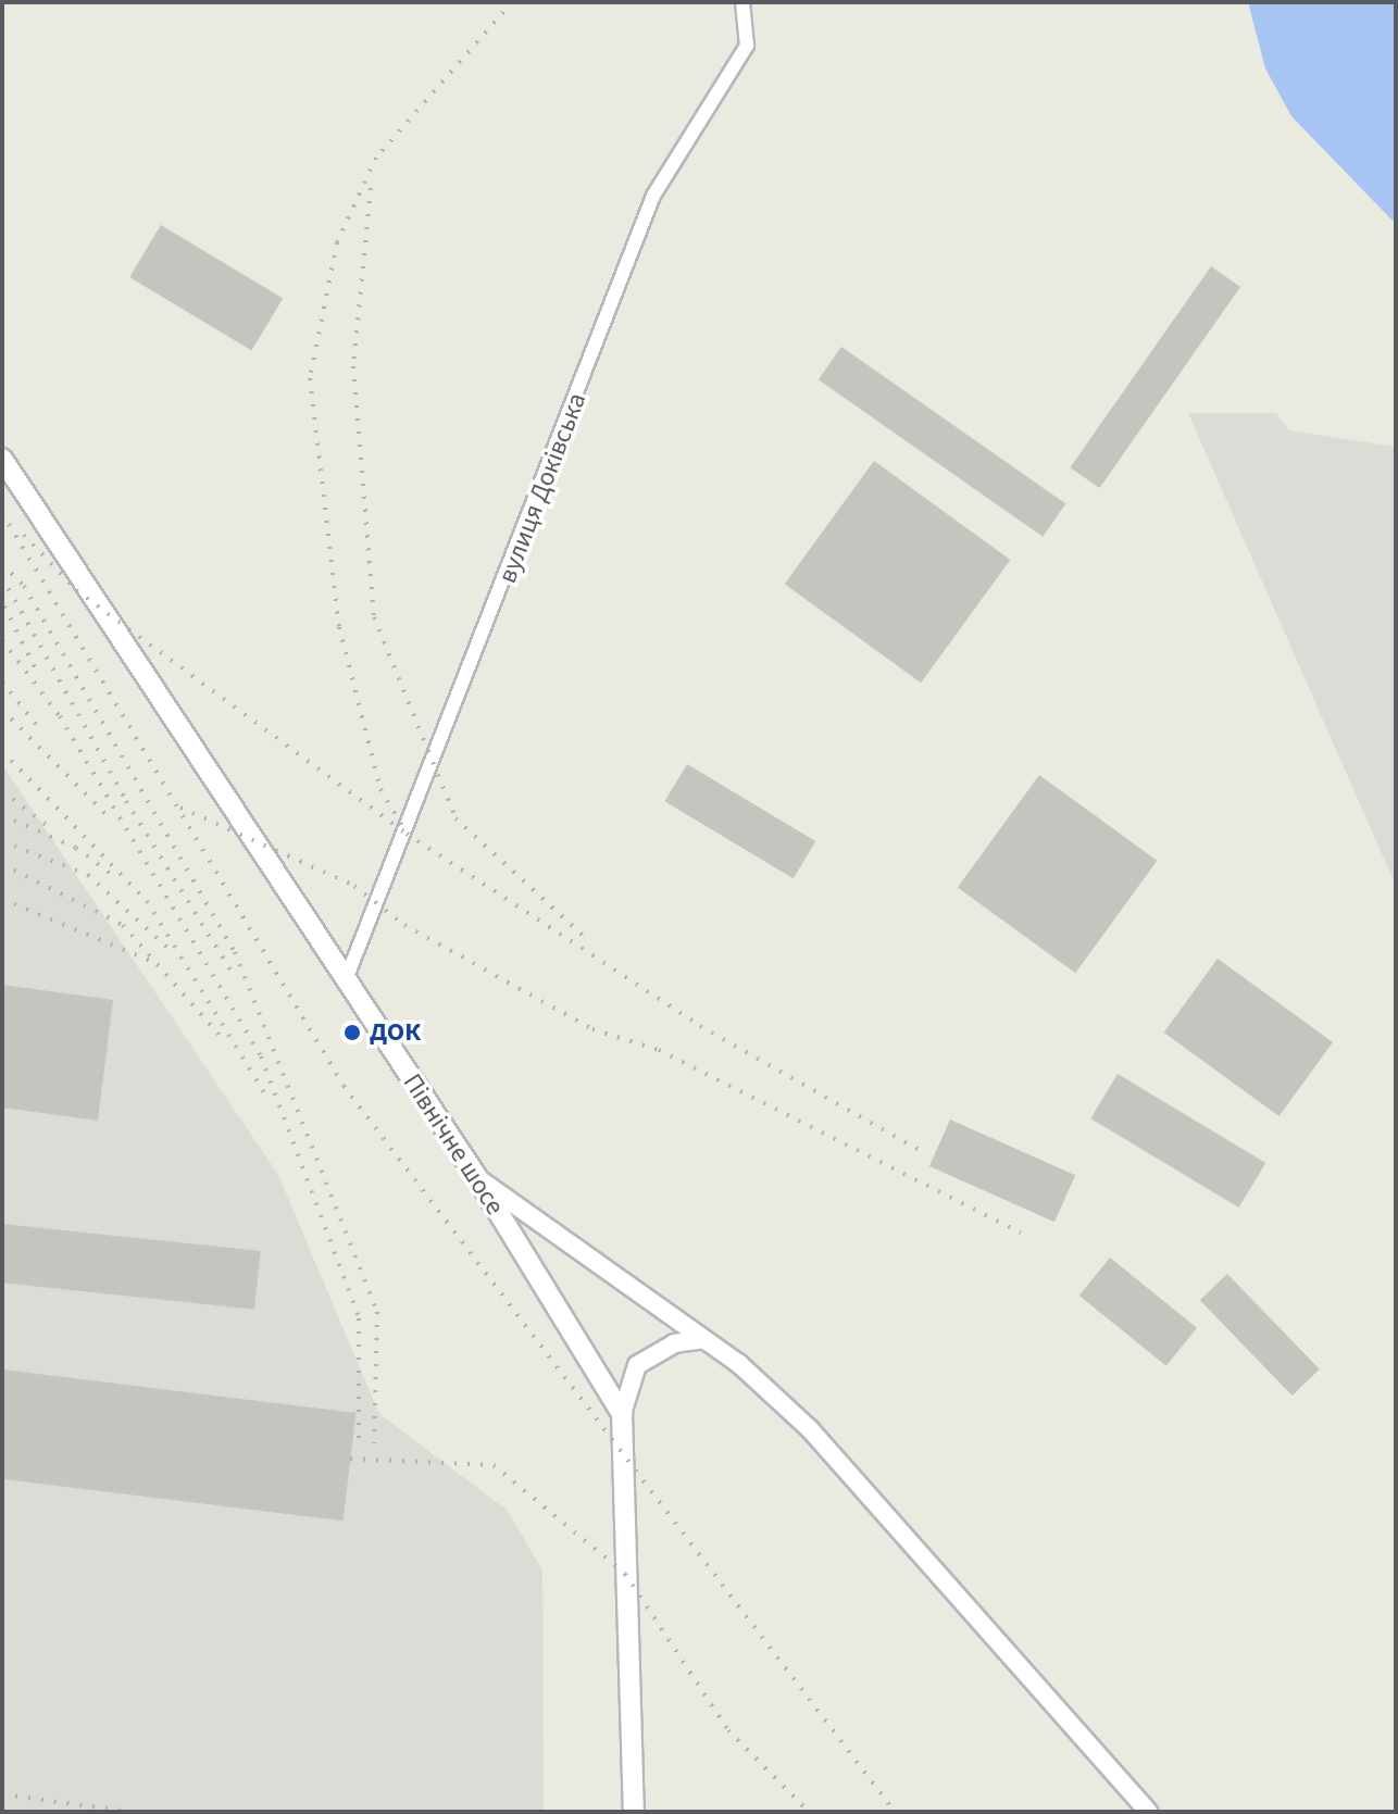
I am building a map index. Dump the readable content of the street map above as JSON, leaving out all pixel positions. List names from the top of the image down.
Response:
{
  "streets": {
    "main road": ["Північне шосе"],
    "street": ["вулиця Доківська"]
  },
  "crossings": [
    ["вулиця Доківська", "Північне шосе"]
  ],
  "places": ["ДОК"]
}
